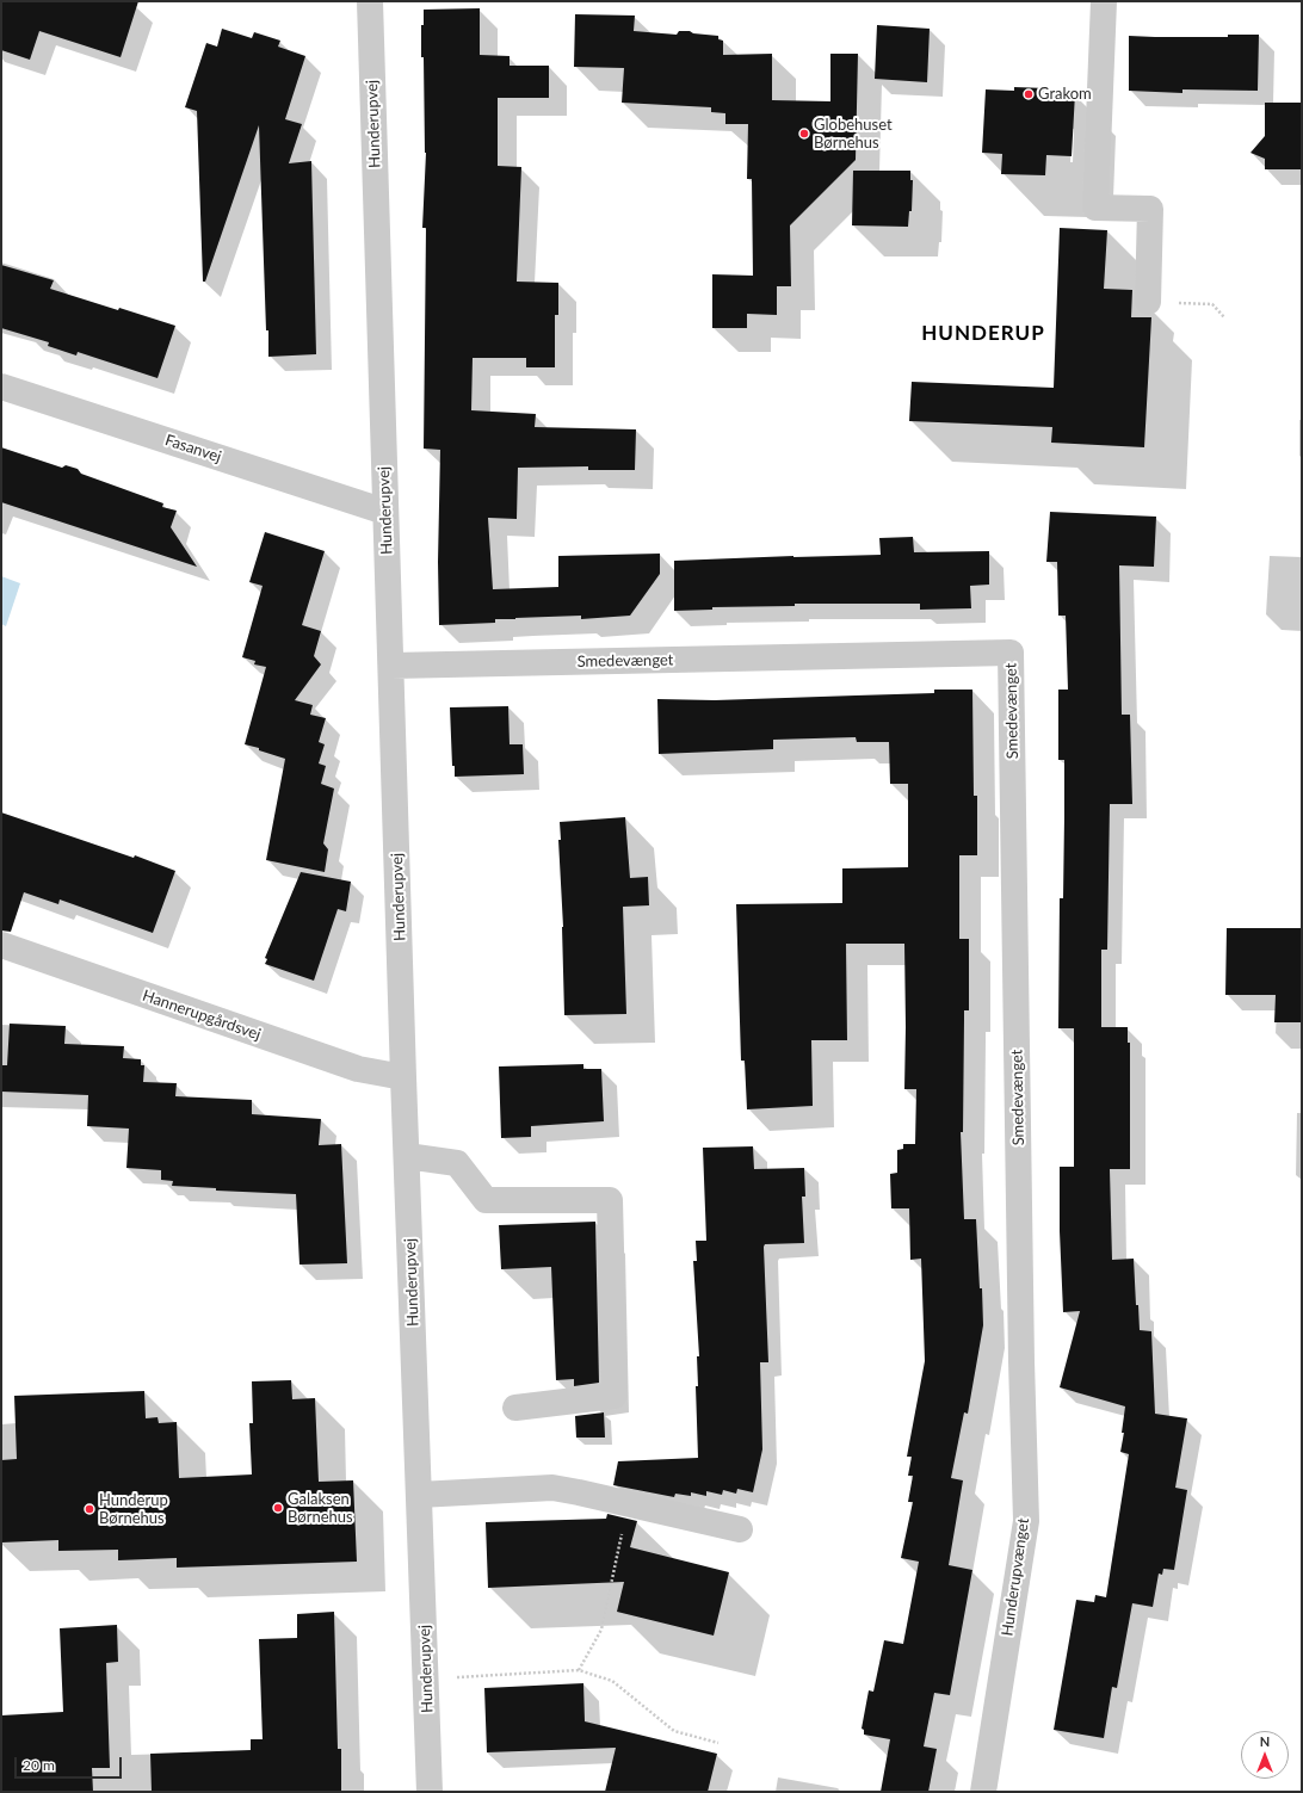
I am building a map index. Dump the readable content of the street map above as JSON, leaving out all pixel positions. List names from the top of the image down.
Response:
{
  "streets": {
    "street": [
      "Hunderupvej",
      "Fasanvej",
      "Smedevænget",
      "Hannerupgårdsvej",
      "Hunderupvænget"
    ]
  },
  "crossings": [
    ["Hunderupvej", "Fasanvej"],
    ["Hunderupvej", "Smedevænget"],
    ["Hunderupvej", "Hannerupgårdsvej"],
    ["Smedevænget", "Hunderupvænget"]
  ],
  "districts": ["HUNDERUP"],
  "places": [
    "Grakom",
    "Globehuset Børnehus",
    "Galaksen Børnehus",
    "Hunderup Børnehus"
  ],
  "scale_bar": "20 m",
  "north": "top"
}
